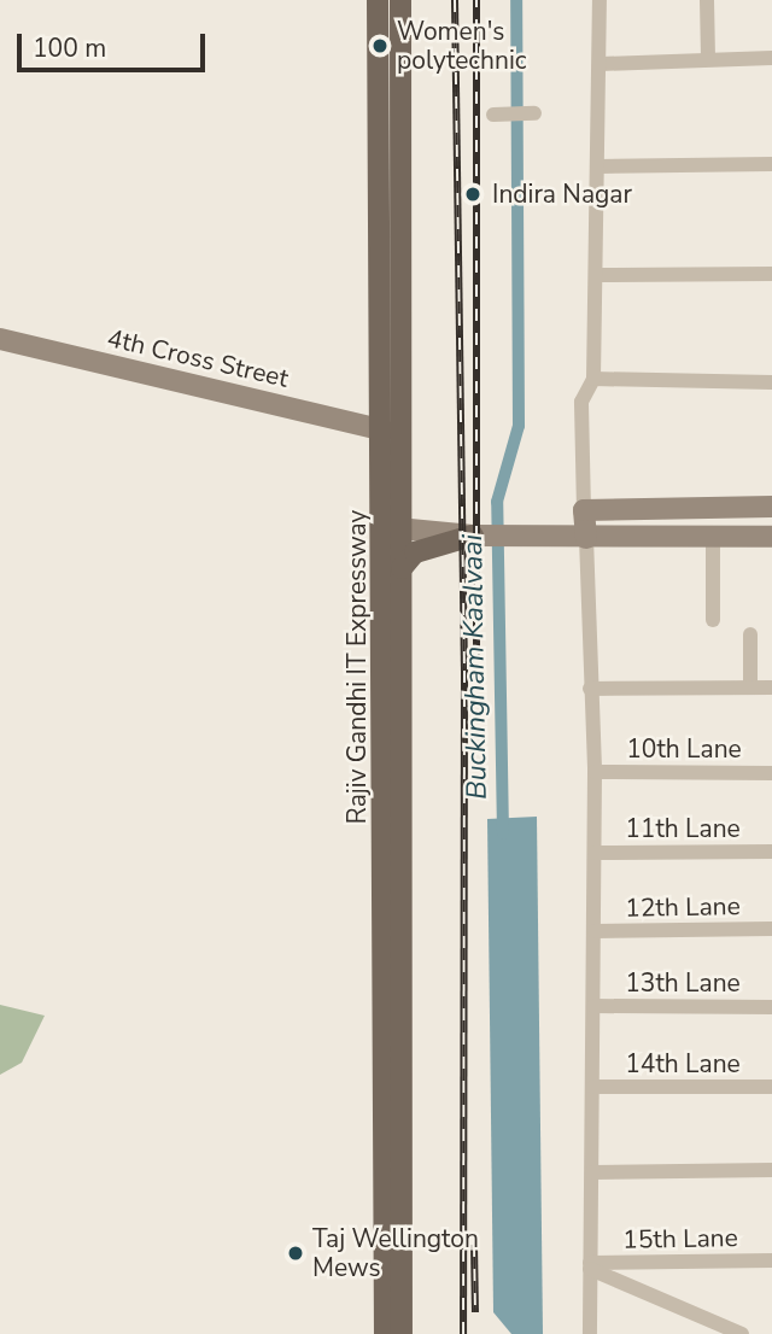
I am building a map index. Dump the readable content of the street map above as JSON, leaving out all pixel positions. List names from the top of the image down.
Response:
{
  "streets": {
    "main road": ["Rajiv Gandhi IT Expressway"],
    "street": [
      "4th Cross Street",
      "10th Lane",
      "11th Lane",
      "12th Lane",
      "13th Lane",
      "14th Lane",
      "15th Lane"
    ]
  },
  "crossings": [
    ["4th Cross Street", "Rajiv Gandhi IT Expressway"]
  ],
  "water": ["Buckingham Kaalvaai"],
  "places": ["Women's polytechnic", "Indira Nagar", "Taj Wellington Mews"],
  "scale_bar": "100 m"
}
